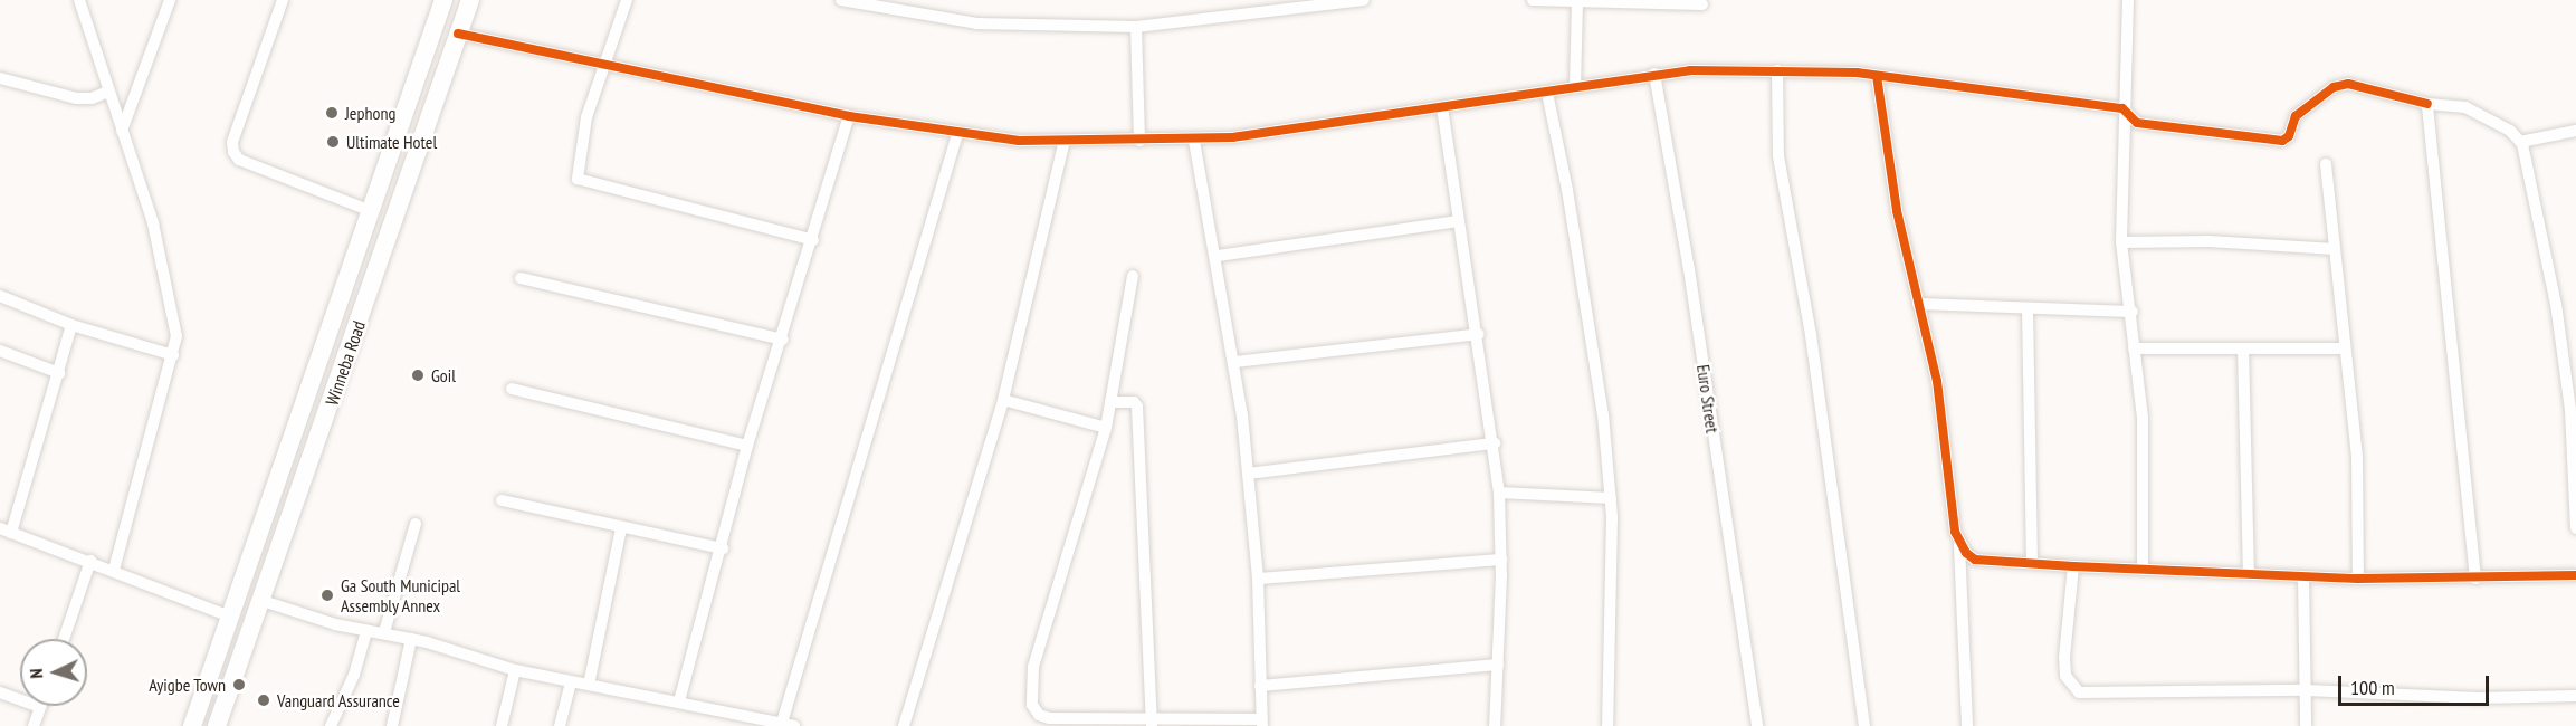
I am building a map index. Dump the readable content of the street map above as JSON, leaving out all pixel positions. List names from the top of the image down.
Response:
{
  "streets": {
    "highway": ["Winneba Road"],
    "street": ["Euro Street"]
  },
  "places": [
    "Jephong",
    "Ultimate Hotel",
    "Goil",
    "Ga South Municipal Assembly Annex",
    "Ayigbe Town",
    "Vanguard Assurance"
  ],
  "scale_bar": "100 m",
  "north": "left"
}
